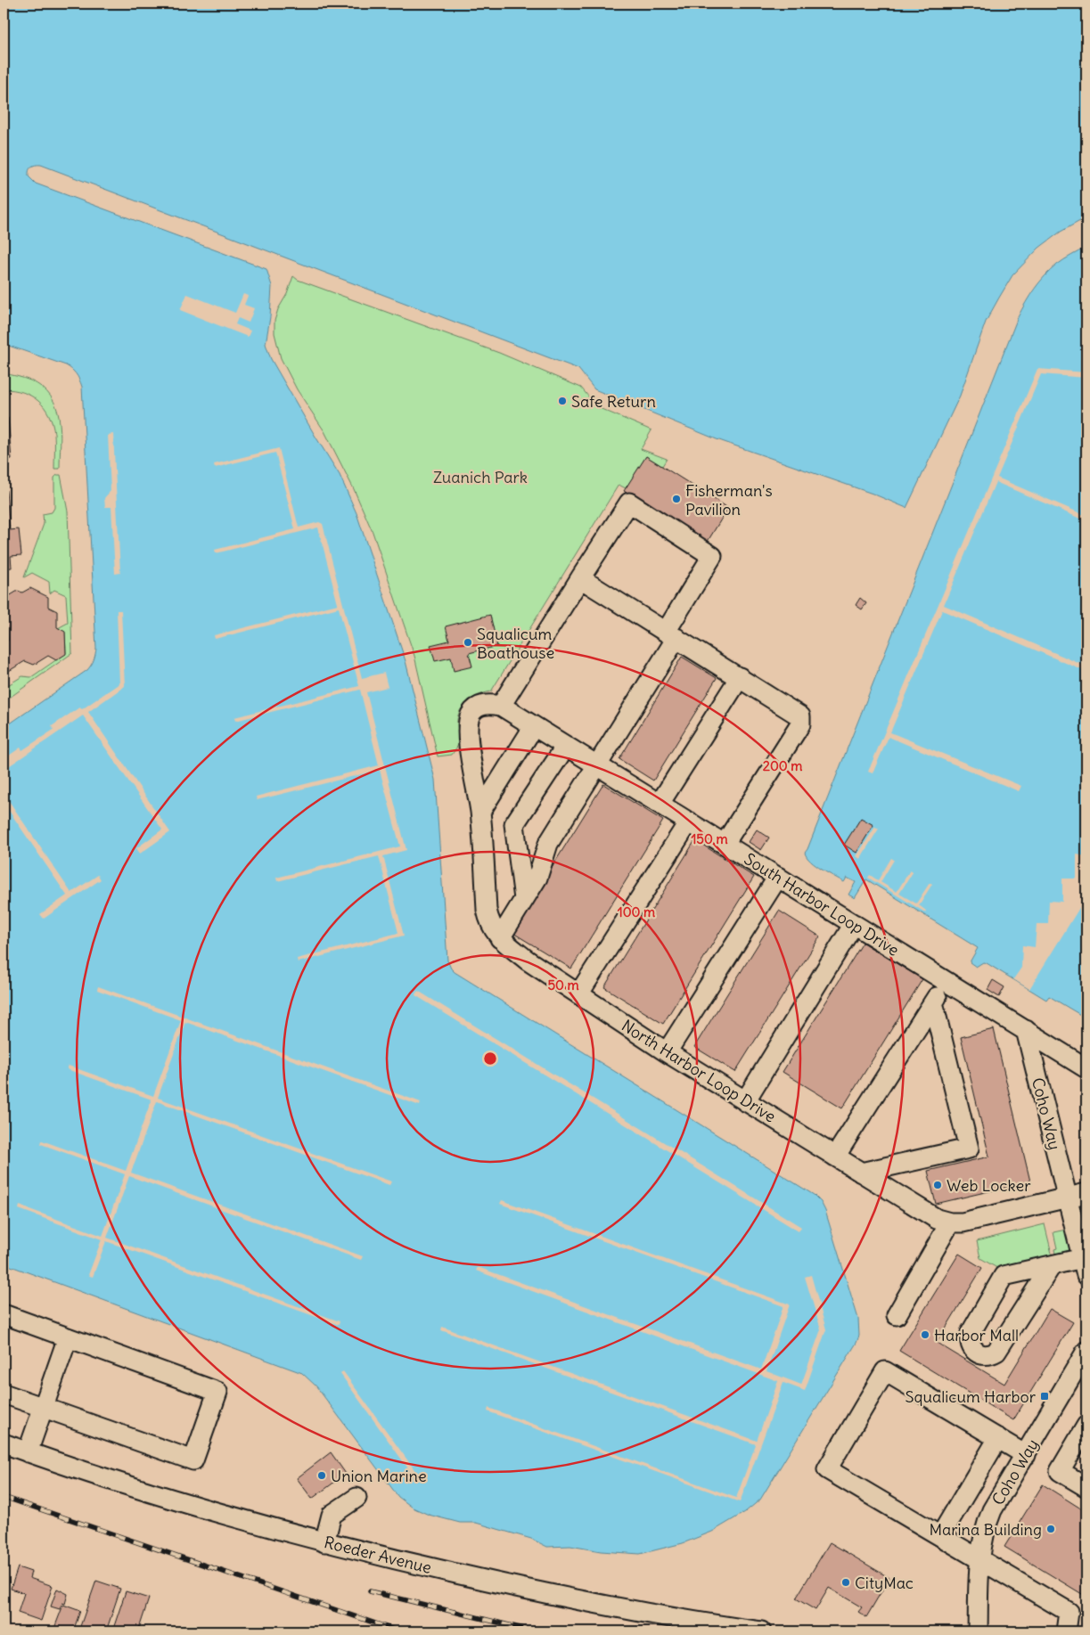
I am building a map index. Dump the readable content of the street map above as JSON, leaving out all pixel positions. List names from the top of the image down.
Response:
{
  "streets": {
    "street": [
      "South Harbor Loop Drive",
      "North Harbor Loop Drive",
      "Coho Way",
      "Roeder Avenue"
    ]
  },
  "crossings": [
    ["South Harbor Loop Drive", "North Harbor Loop Drive"],
    ["South Harbor Loop Drive", "Coho Way"],
    ["North Harbor Loop Drive", "Coho Way"]
  ],
  "parks": ["Zuanich Park"],
  "places": {
    "other": [
      "Safe Return",
      "Fisherman's Pavilion",
      "Squalicum Boathouse",
      "Web Locker",
      "Harbor Mall",
      "Union Marine",
      "Marina Building",
      "CityMac"
    ],
    "transit": ["Squalicum Harbor"]
  },
  "rings": [
    "200 m",
    "150 m",
    "100 m",
    "50 m"
  ]
}
